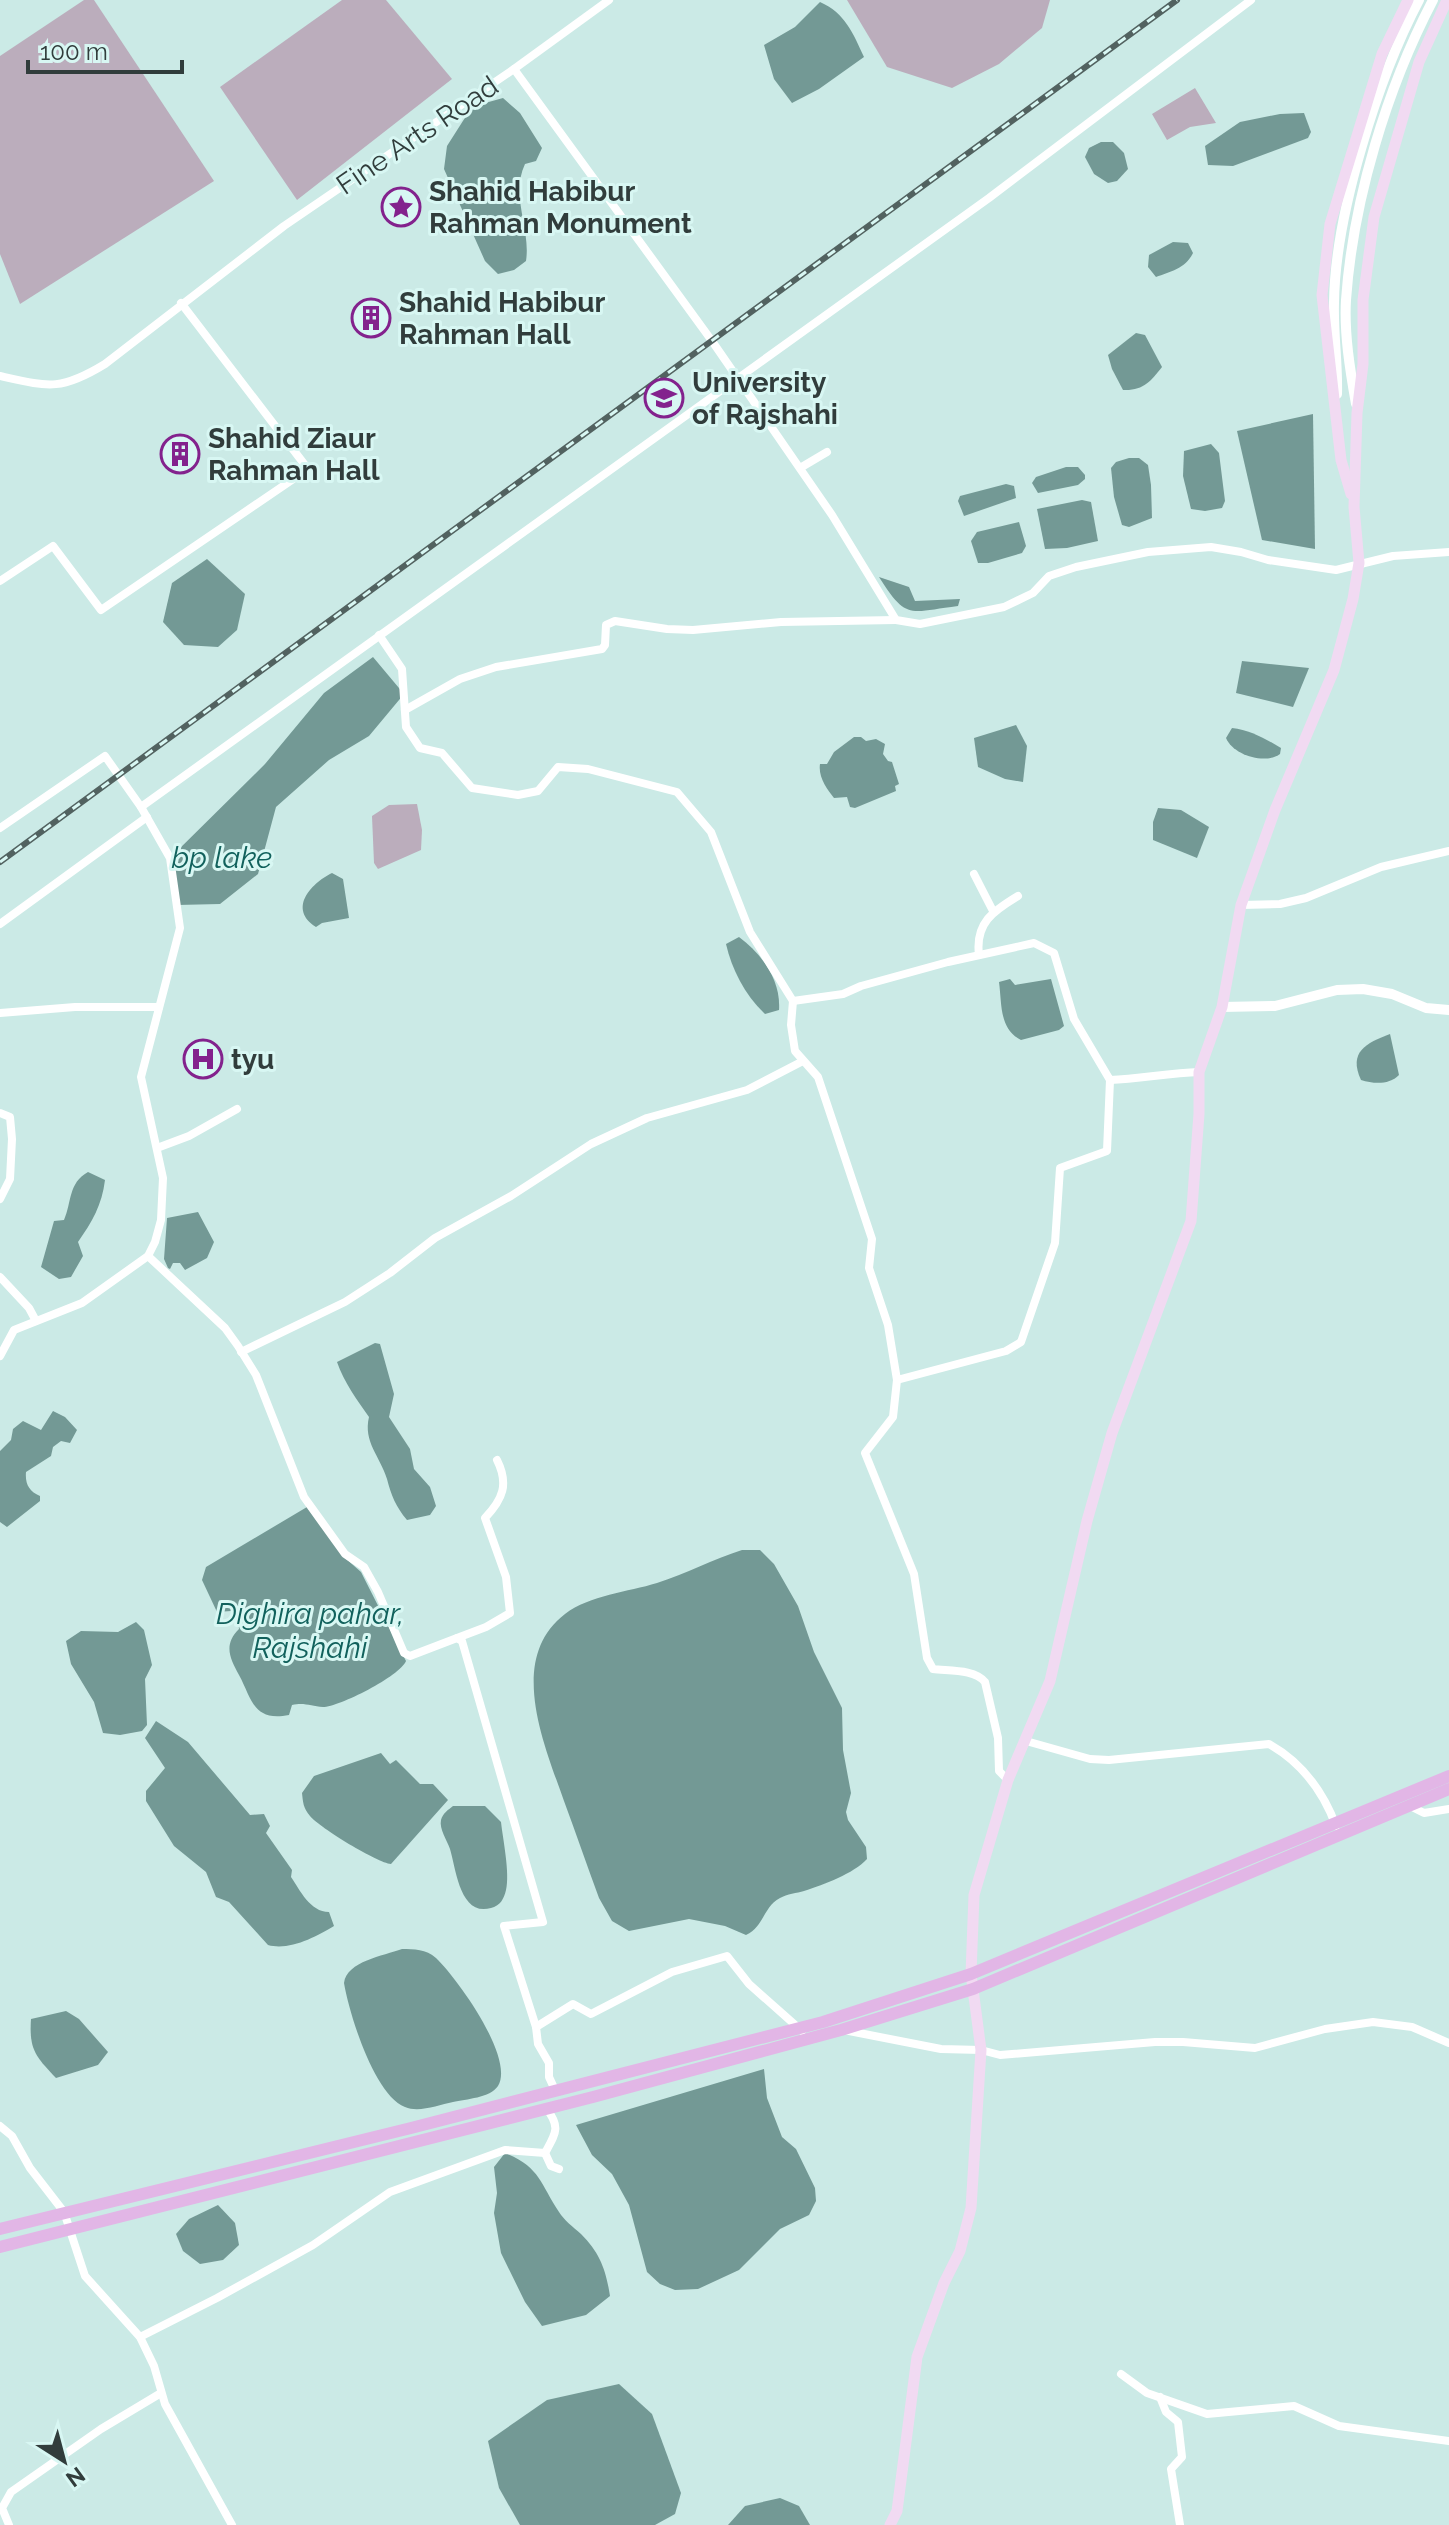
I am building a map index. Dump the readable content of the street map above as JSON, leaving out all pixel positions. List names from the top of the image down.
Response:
{
  "streets": {
    "street": ["Fine Arts Road"]
  },
  "water": ["bp lake", "Dighira pahar, Rajshahi"],
  "places": {
    "place": ["Shahid Habibur Rahman Monument"],
    "building": ["Shahid Habibur Rahman Hall", "Shahid Ziaur Rahman Hall"],
    "school or university": ["University of Rajshahi"],
    "hospital": ["tyu"]
  },
  "scale_bar": "100 m",
  "north": "bottom right"
}
